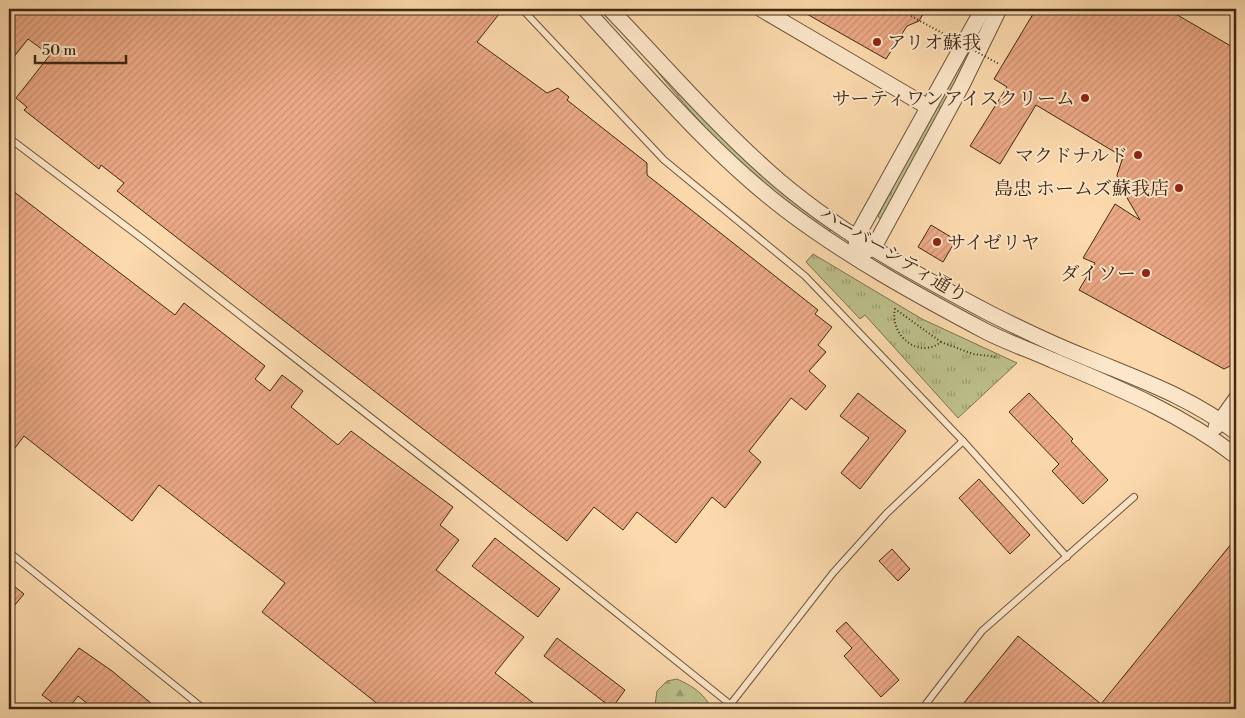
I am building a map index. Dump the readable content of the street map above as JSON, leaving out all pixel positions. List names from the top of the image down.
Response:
{
  "streets": {
    "street": ["ハーバーシティ通り"]
  },
  "places": [
    "アリオ蘇我",
    "サーティワンアイスクリーム",
    "マクドナルド",
    "島忠 ホームズ蘇我店",
    "サイゼリヤ",
    "ダイソー"
  ],
  "scale_bar": "50 m"
}
